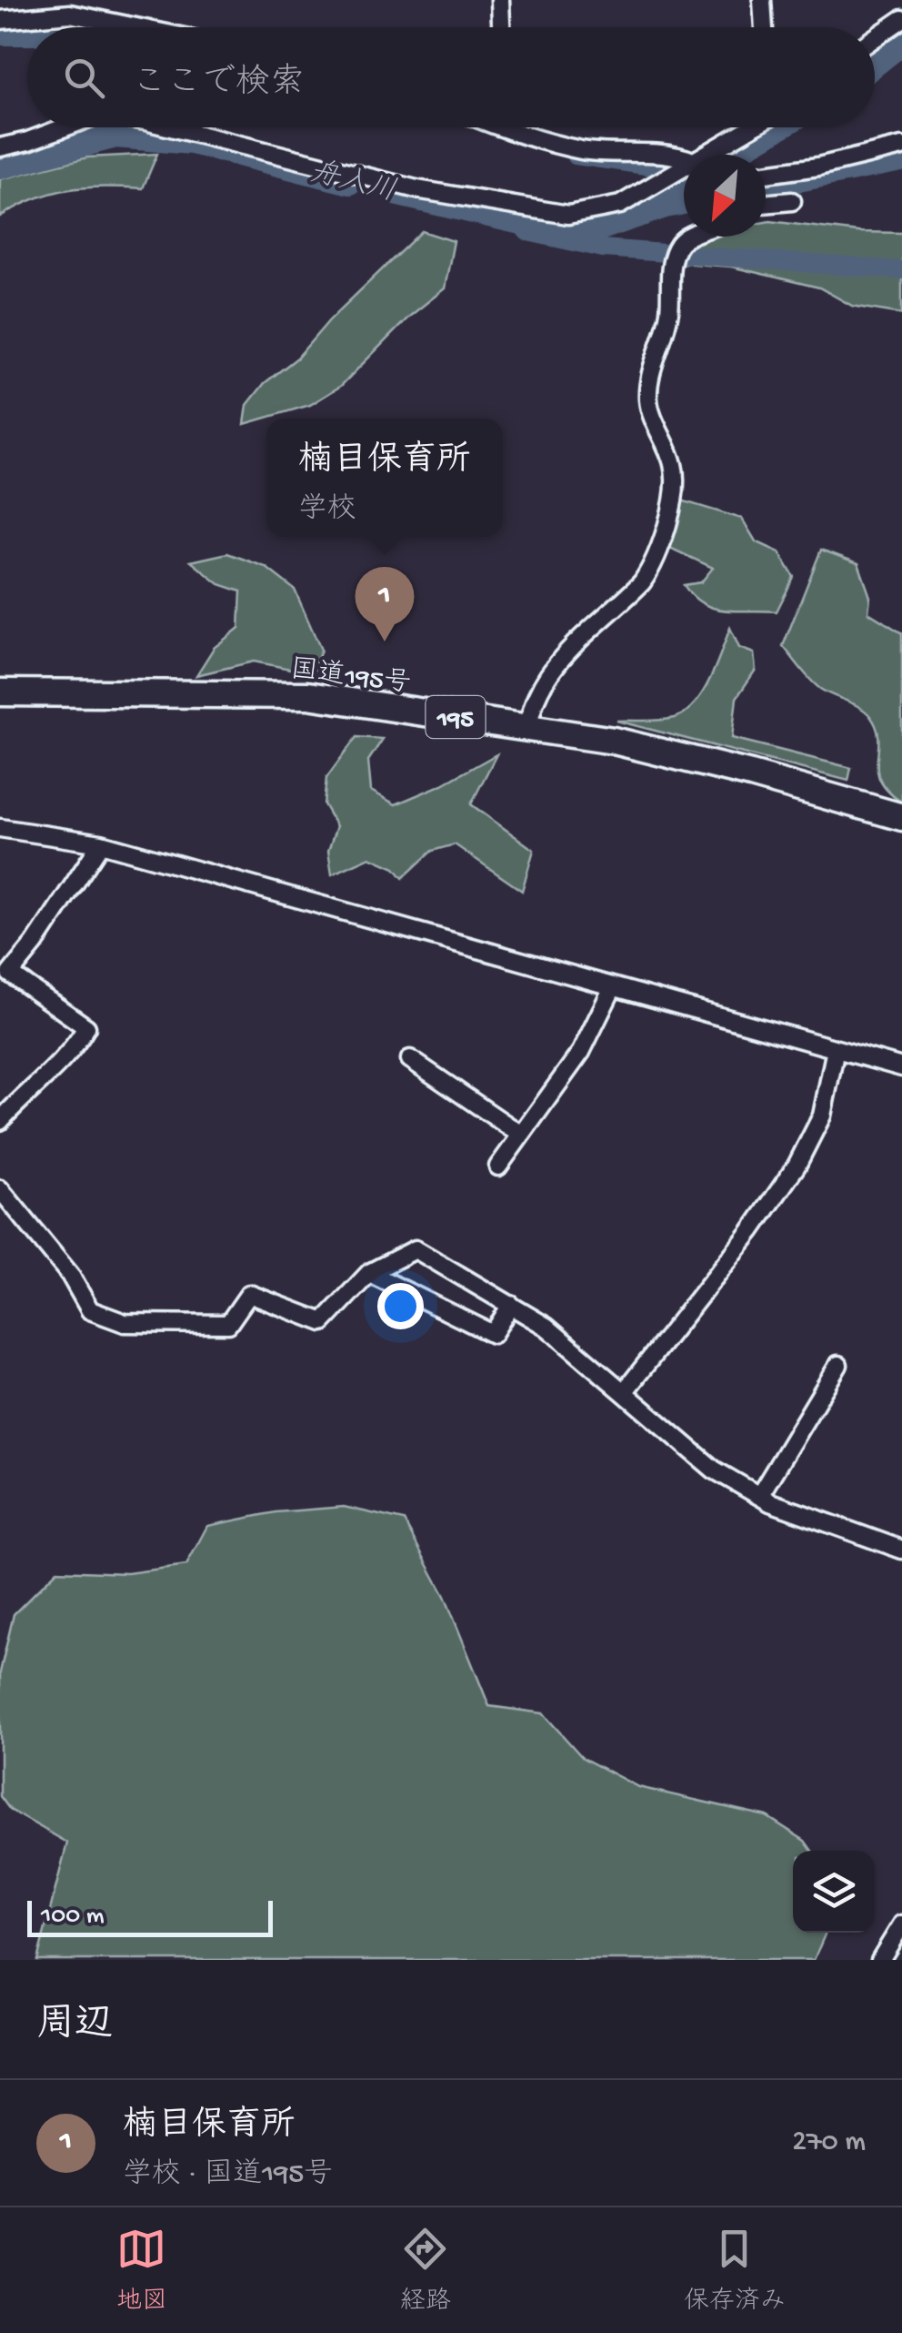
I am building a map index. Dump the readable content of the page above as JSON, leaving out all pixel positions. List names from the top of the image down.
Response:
{
  "streets": {
    "highway": ["国道195号", "195"]
  },
  "water": ["舟入川"],
  "scale_bar": "100 m",
  "north": "bottom left",
  "page": {
    "search": "ここで検索",
    "popup": ["楠目保育所", "学校"],
    "pins": "1",
    "scale": "100 m",
    "heading": "周辺",
    "list": [
      {
        "mark": "1",
        "name": "楠目保育所",
        "note": "学校 · 国道195号",
        "value": "270 m"
      }
    ],
    "nav": ["地図", "経路", "保存済み"]
  }
}
